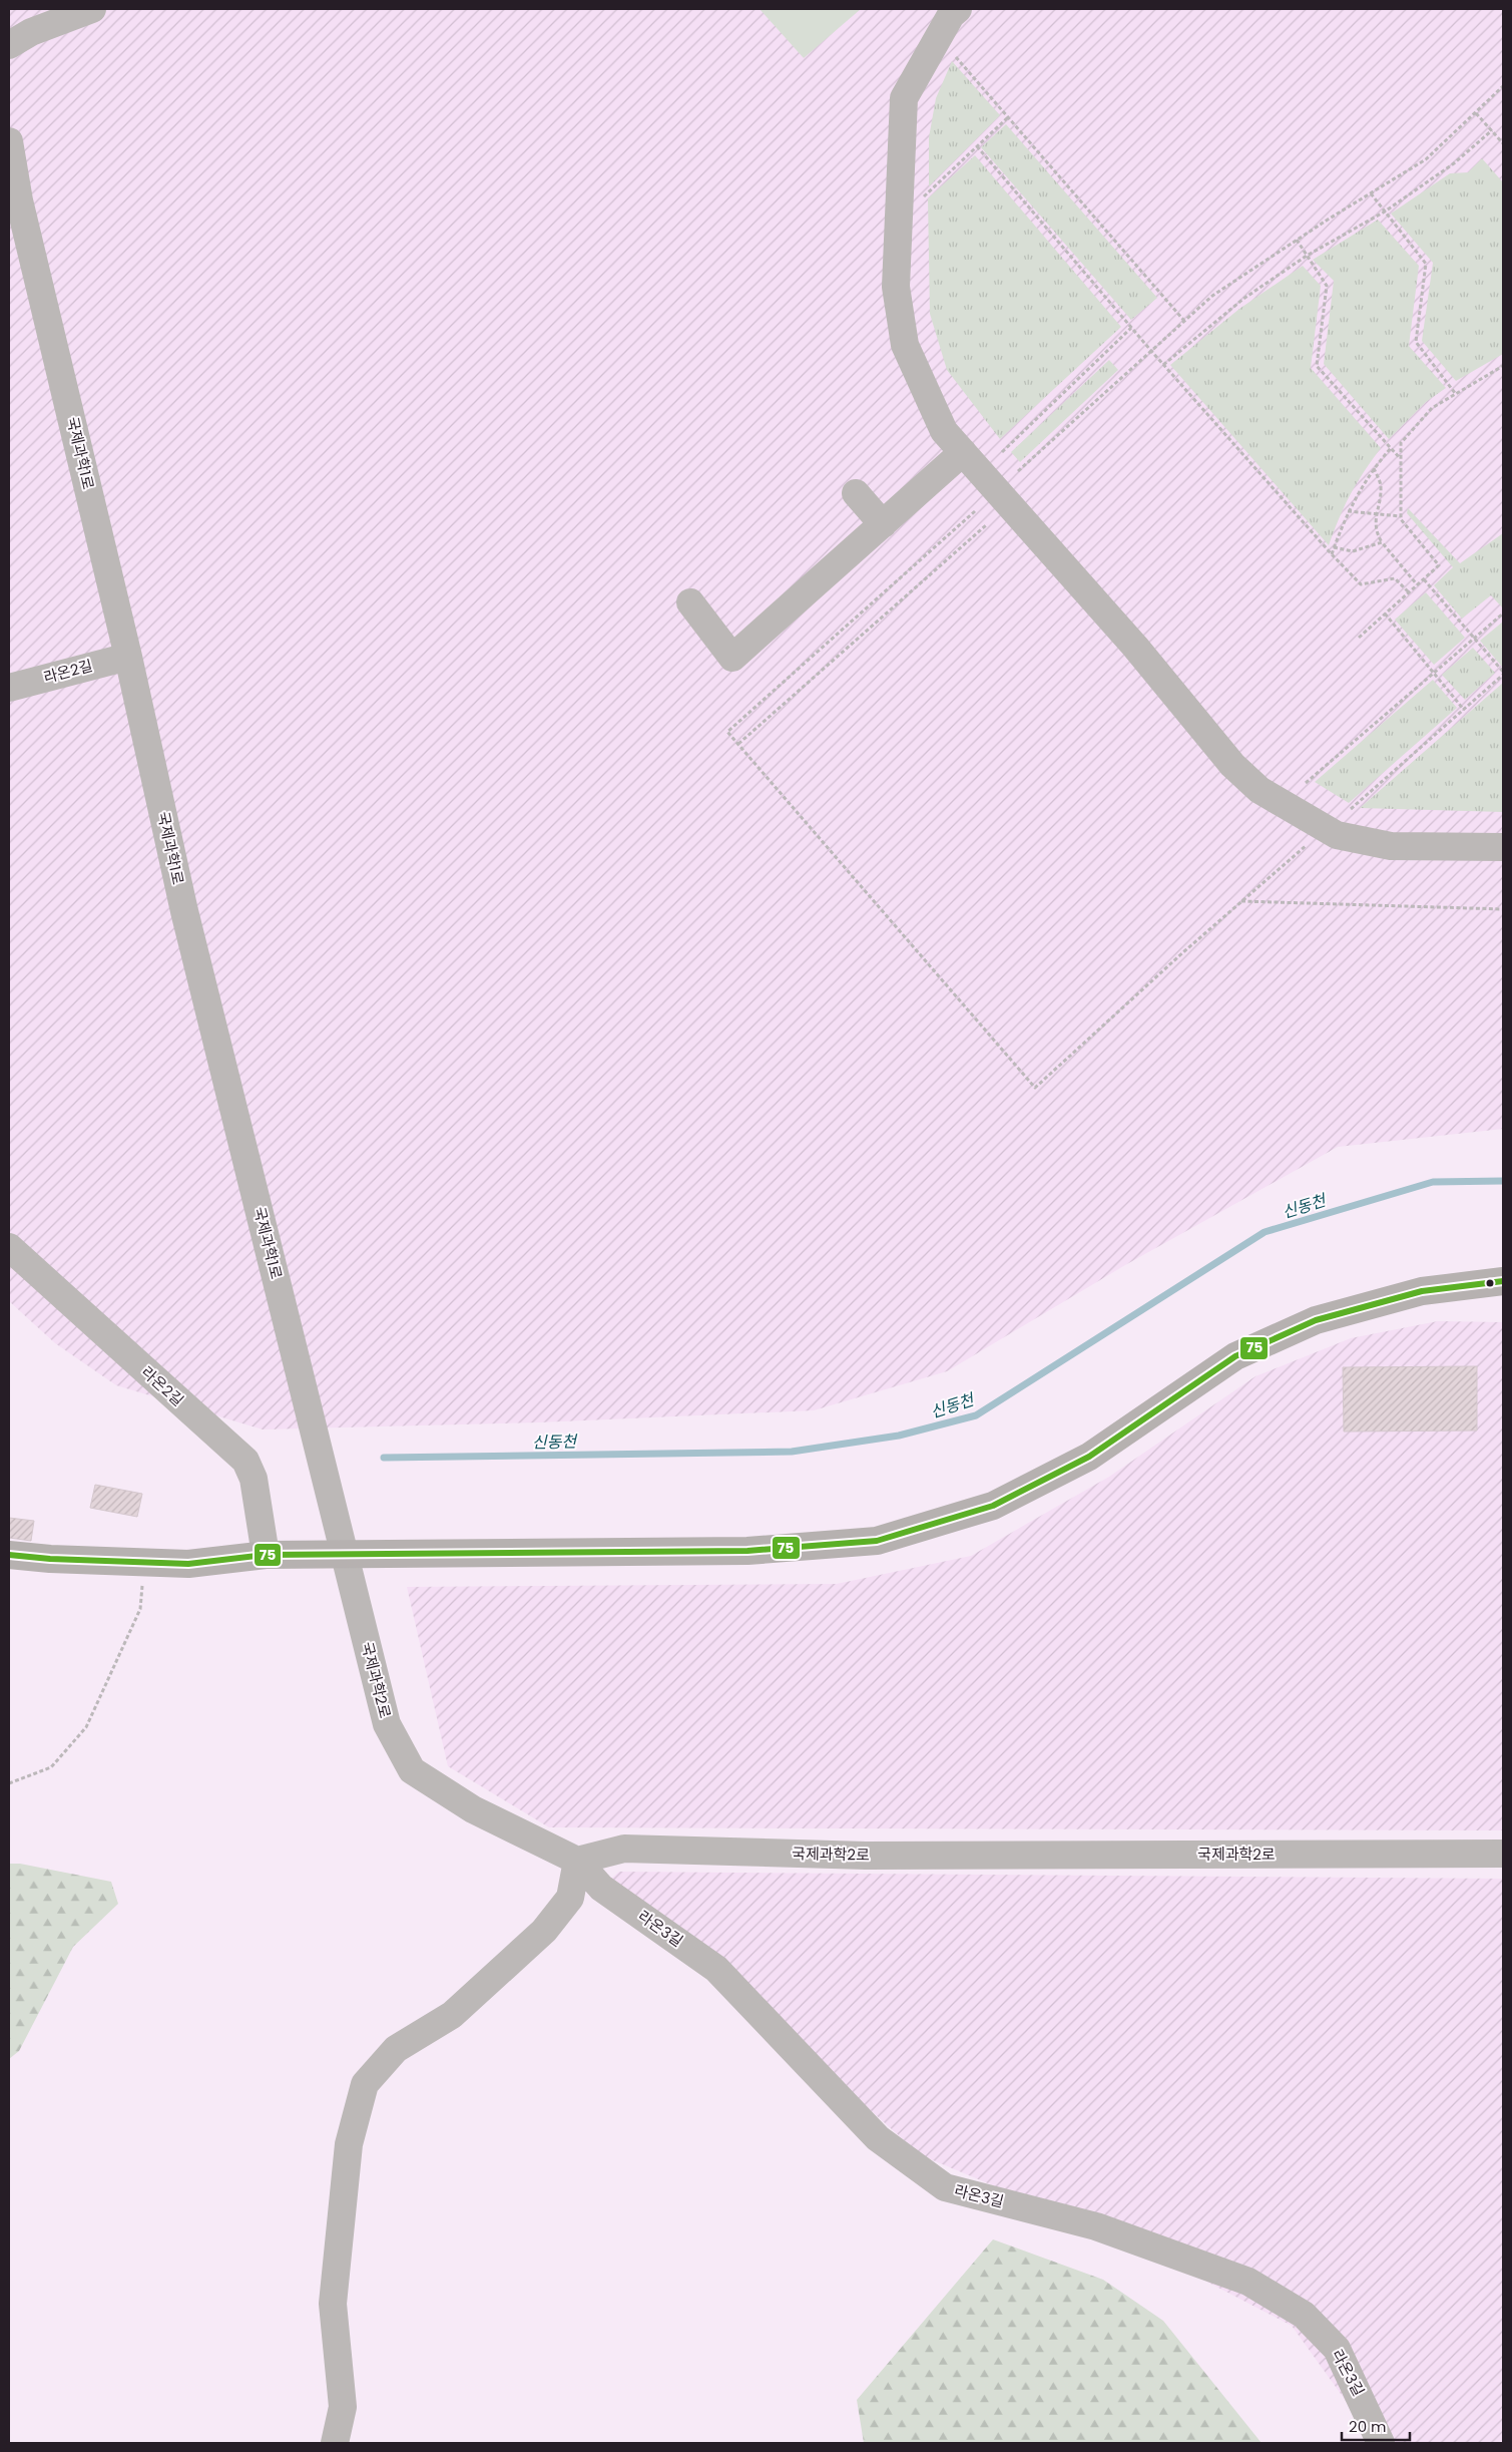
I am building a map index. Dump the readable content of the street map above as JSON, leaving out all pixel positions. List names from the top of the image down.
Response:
{
  "streets": {
    "street": [
      "국제과학1로",
      "라온2길",
      "국제과학2로",
      "라온3길"
    ]
  },
  "crossings": [
    ["국제과학1로", "라온2길"],
    ["국제과학1로", "국제과학2로"],
    ["국제과학2로", "라온3길"]
  ],
  "water": ["신동천"],
  "lines": ["transit line 75"],
  "scale_bar": "20 m"
}
